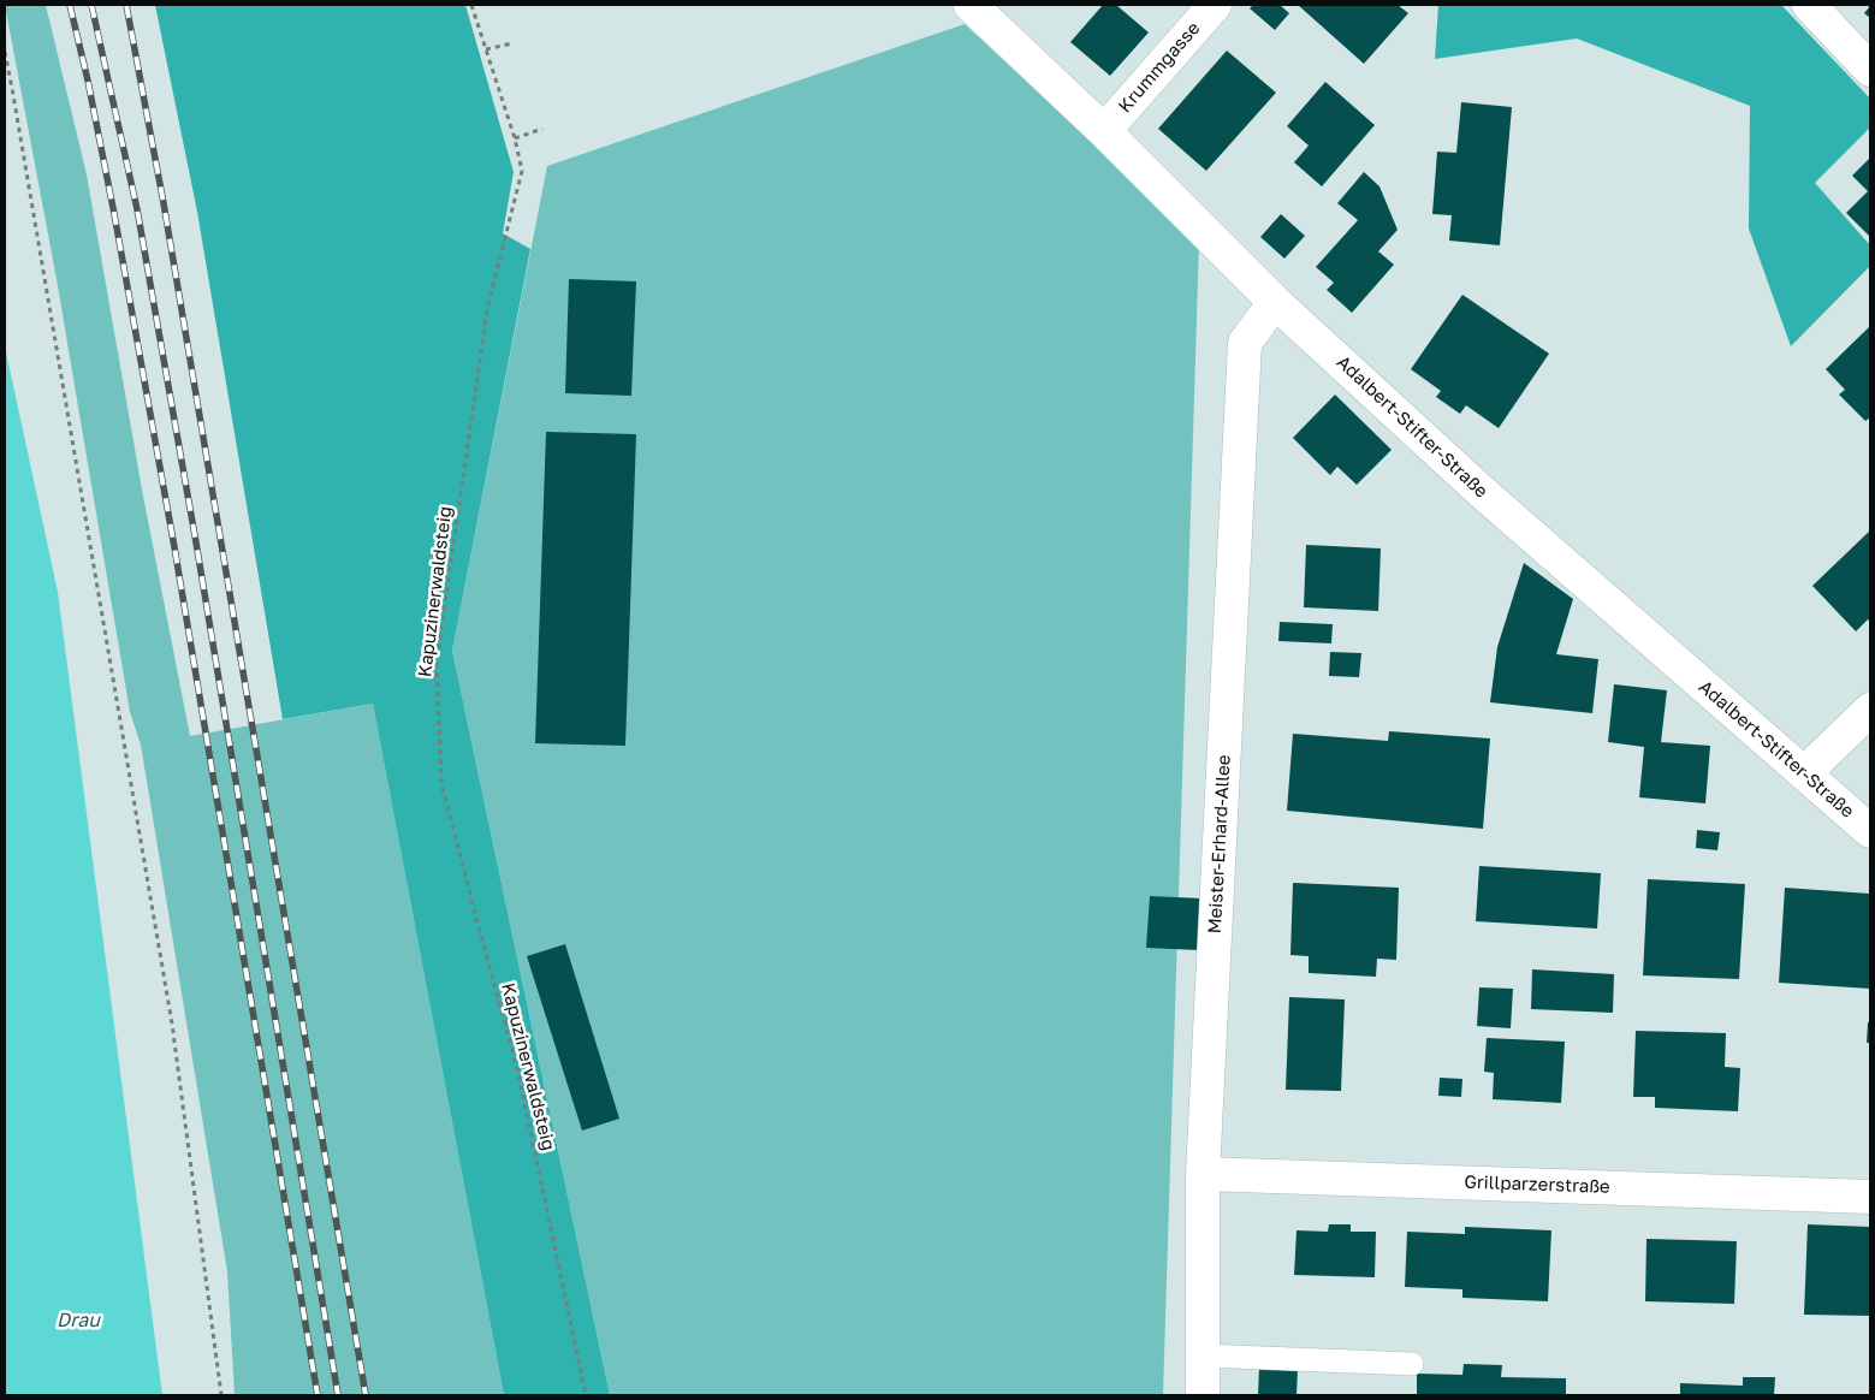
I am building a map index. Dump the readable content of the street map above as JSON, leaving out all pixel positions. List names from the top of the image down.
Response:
{
  "streets": {
    "street": [
      "Krummgasse",
      "Adalbert-Stifter-Straße",
      "Meister-Erhard-Allee",
      "Grillparzerstraße"
    ],
    "path": ["Kapuzinerwaldsteig"]
  },
  "crossings": [
    ["Krummgasse", "Adalbert-Stifter-Straße"],
    ["Adalbert-Stifter-Straße", "Meister-Erhard-Allee"],
    ["Meister-Erhard-Allee", "Grillparzerstraße"]
  ],
  "water": ["Drau"]
}
